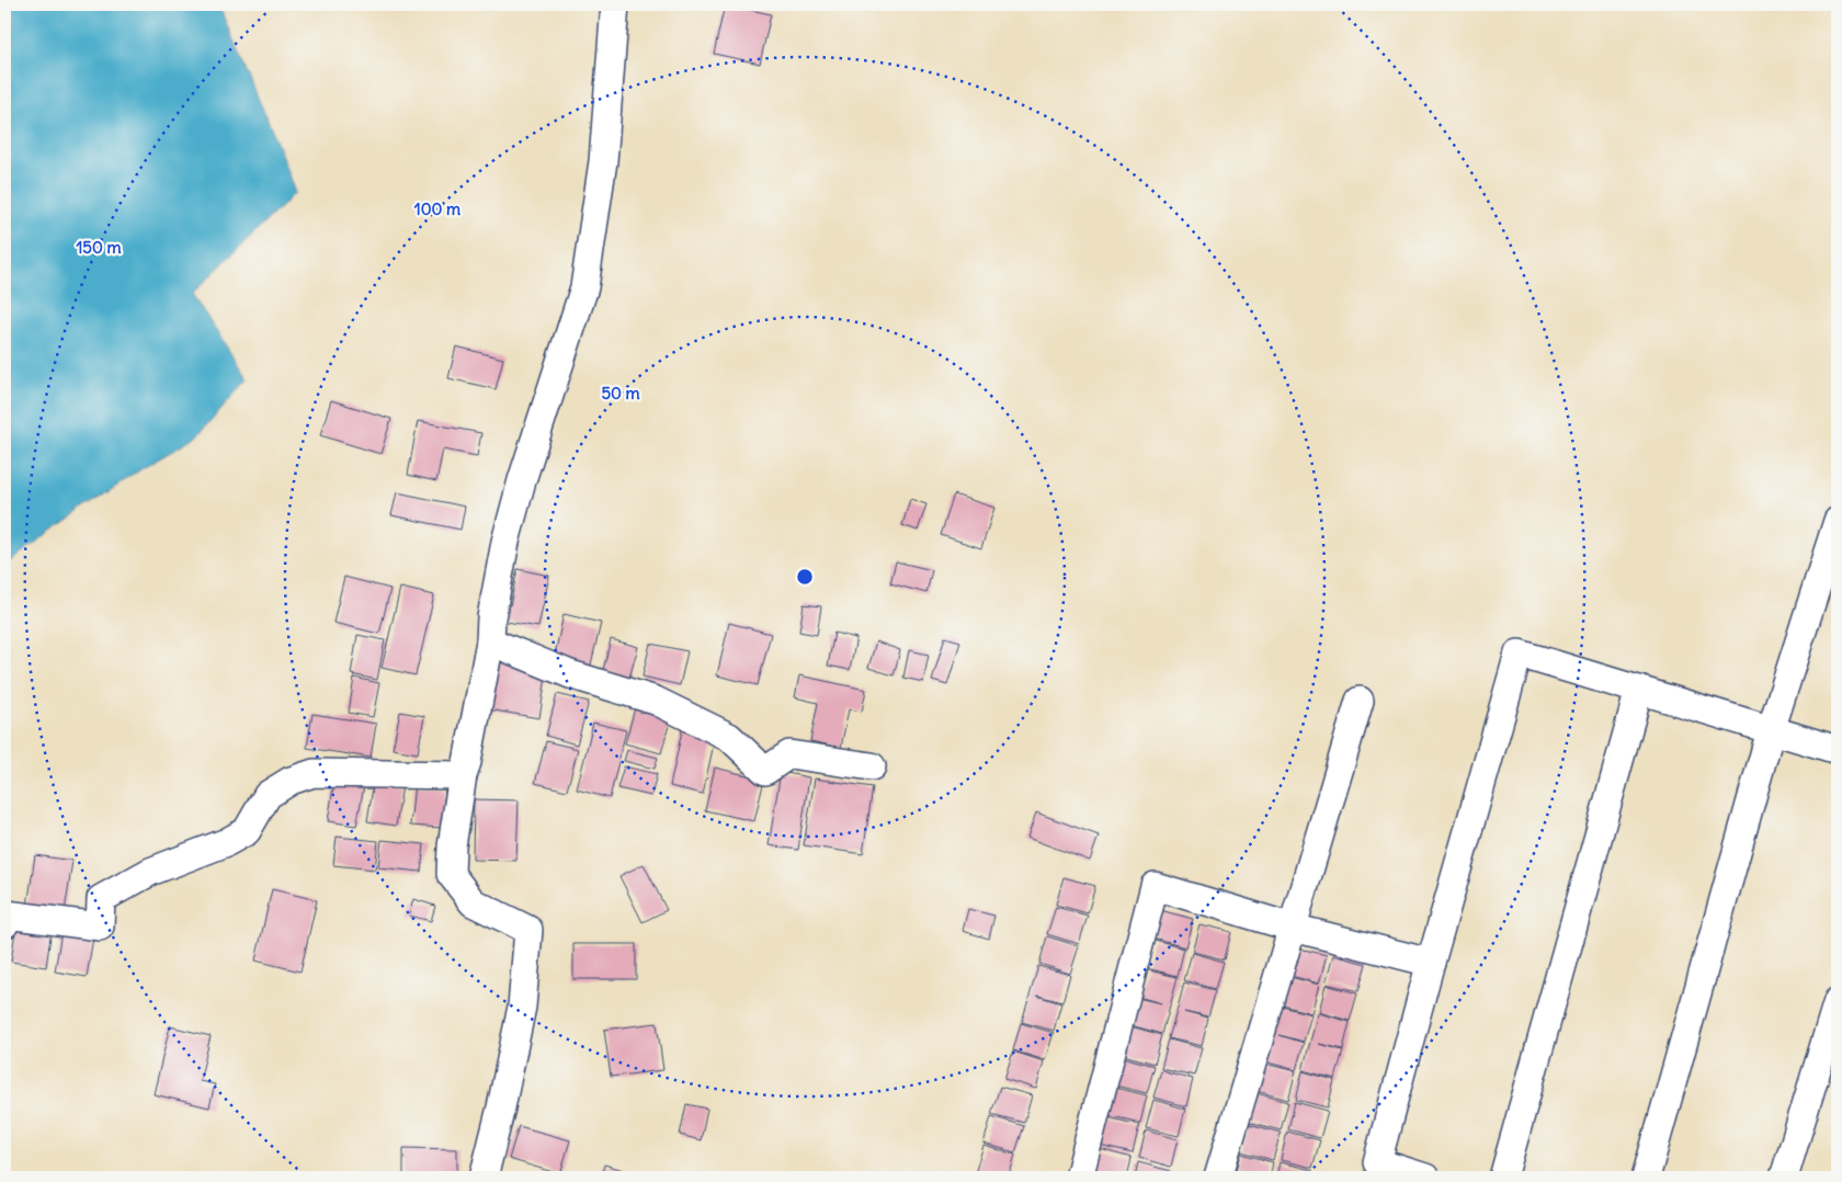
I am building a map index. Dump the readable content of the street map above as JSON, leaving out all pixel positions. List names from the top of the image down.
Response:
{
  "rings": ["100 m", "150 m", "50 m"]
}
